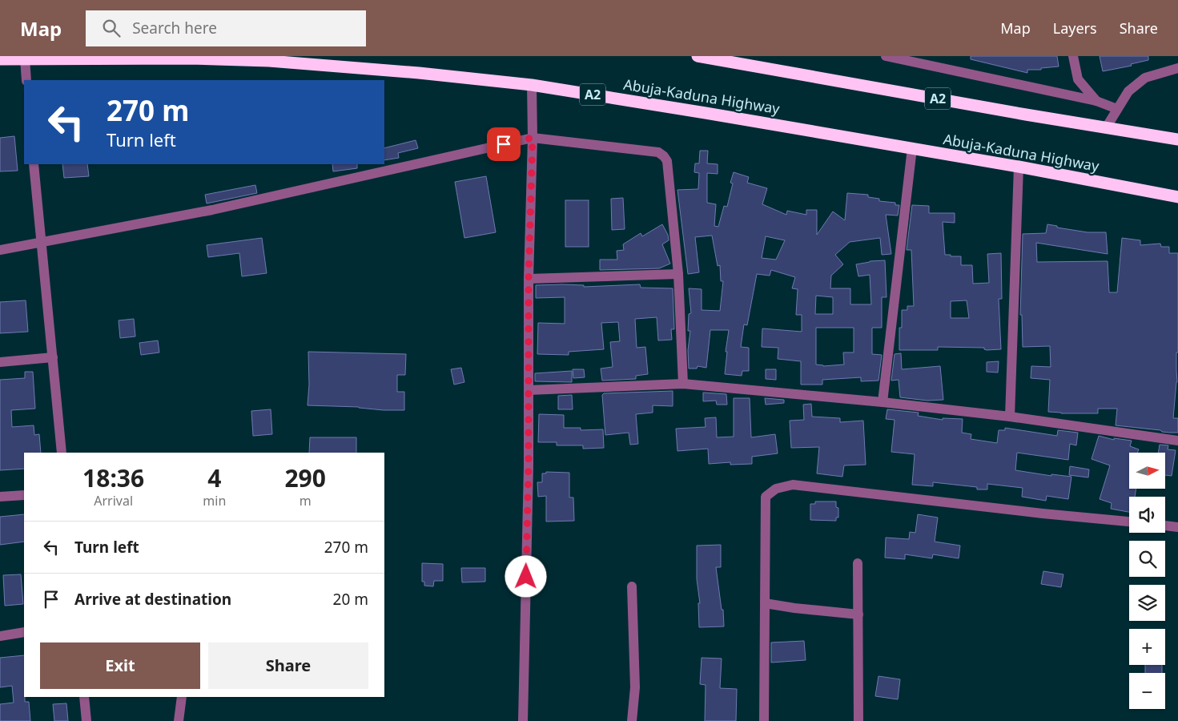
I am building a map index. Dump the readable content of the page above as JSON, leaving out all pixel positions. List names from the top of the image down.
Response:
{
  "streets": {
    "highway": ["A2", "Abuja-Kaduna Highway"]
  },
  "north": "right",
  "page": {
    "header": "Map",
    "search": "Search here",
    "nav": ["Map", "Layers", "Share"],
    "turn": ["270 m", "Turn left"],
    "map_buttons": ["+", "−"],
    "eta": [
      "18:36",
      "Arrival",
      "4",
      "min",
      "290",
      "m"
    ],
    "list": [
      {
        "name": "Turn left",
        "value": "270 m"
      },
      {
        "name": "Arrive at destination",
        "value": "20 m"
      }
    ],
    "buttons": ["Exit", "Share"]
  }
}
